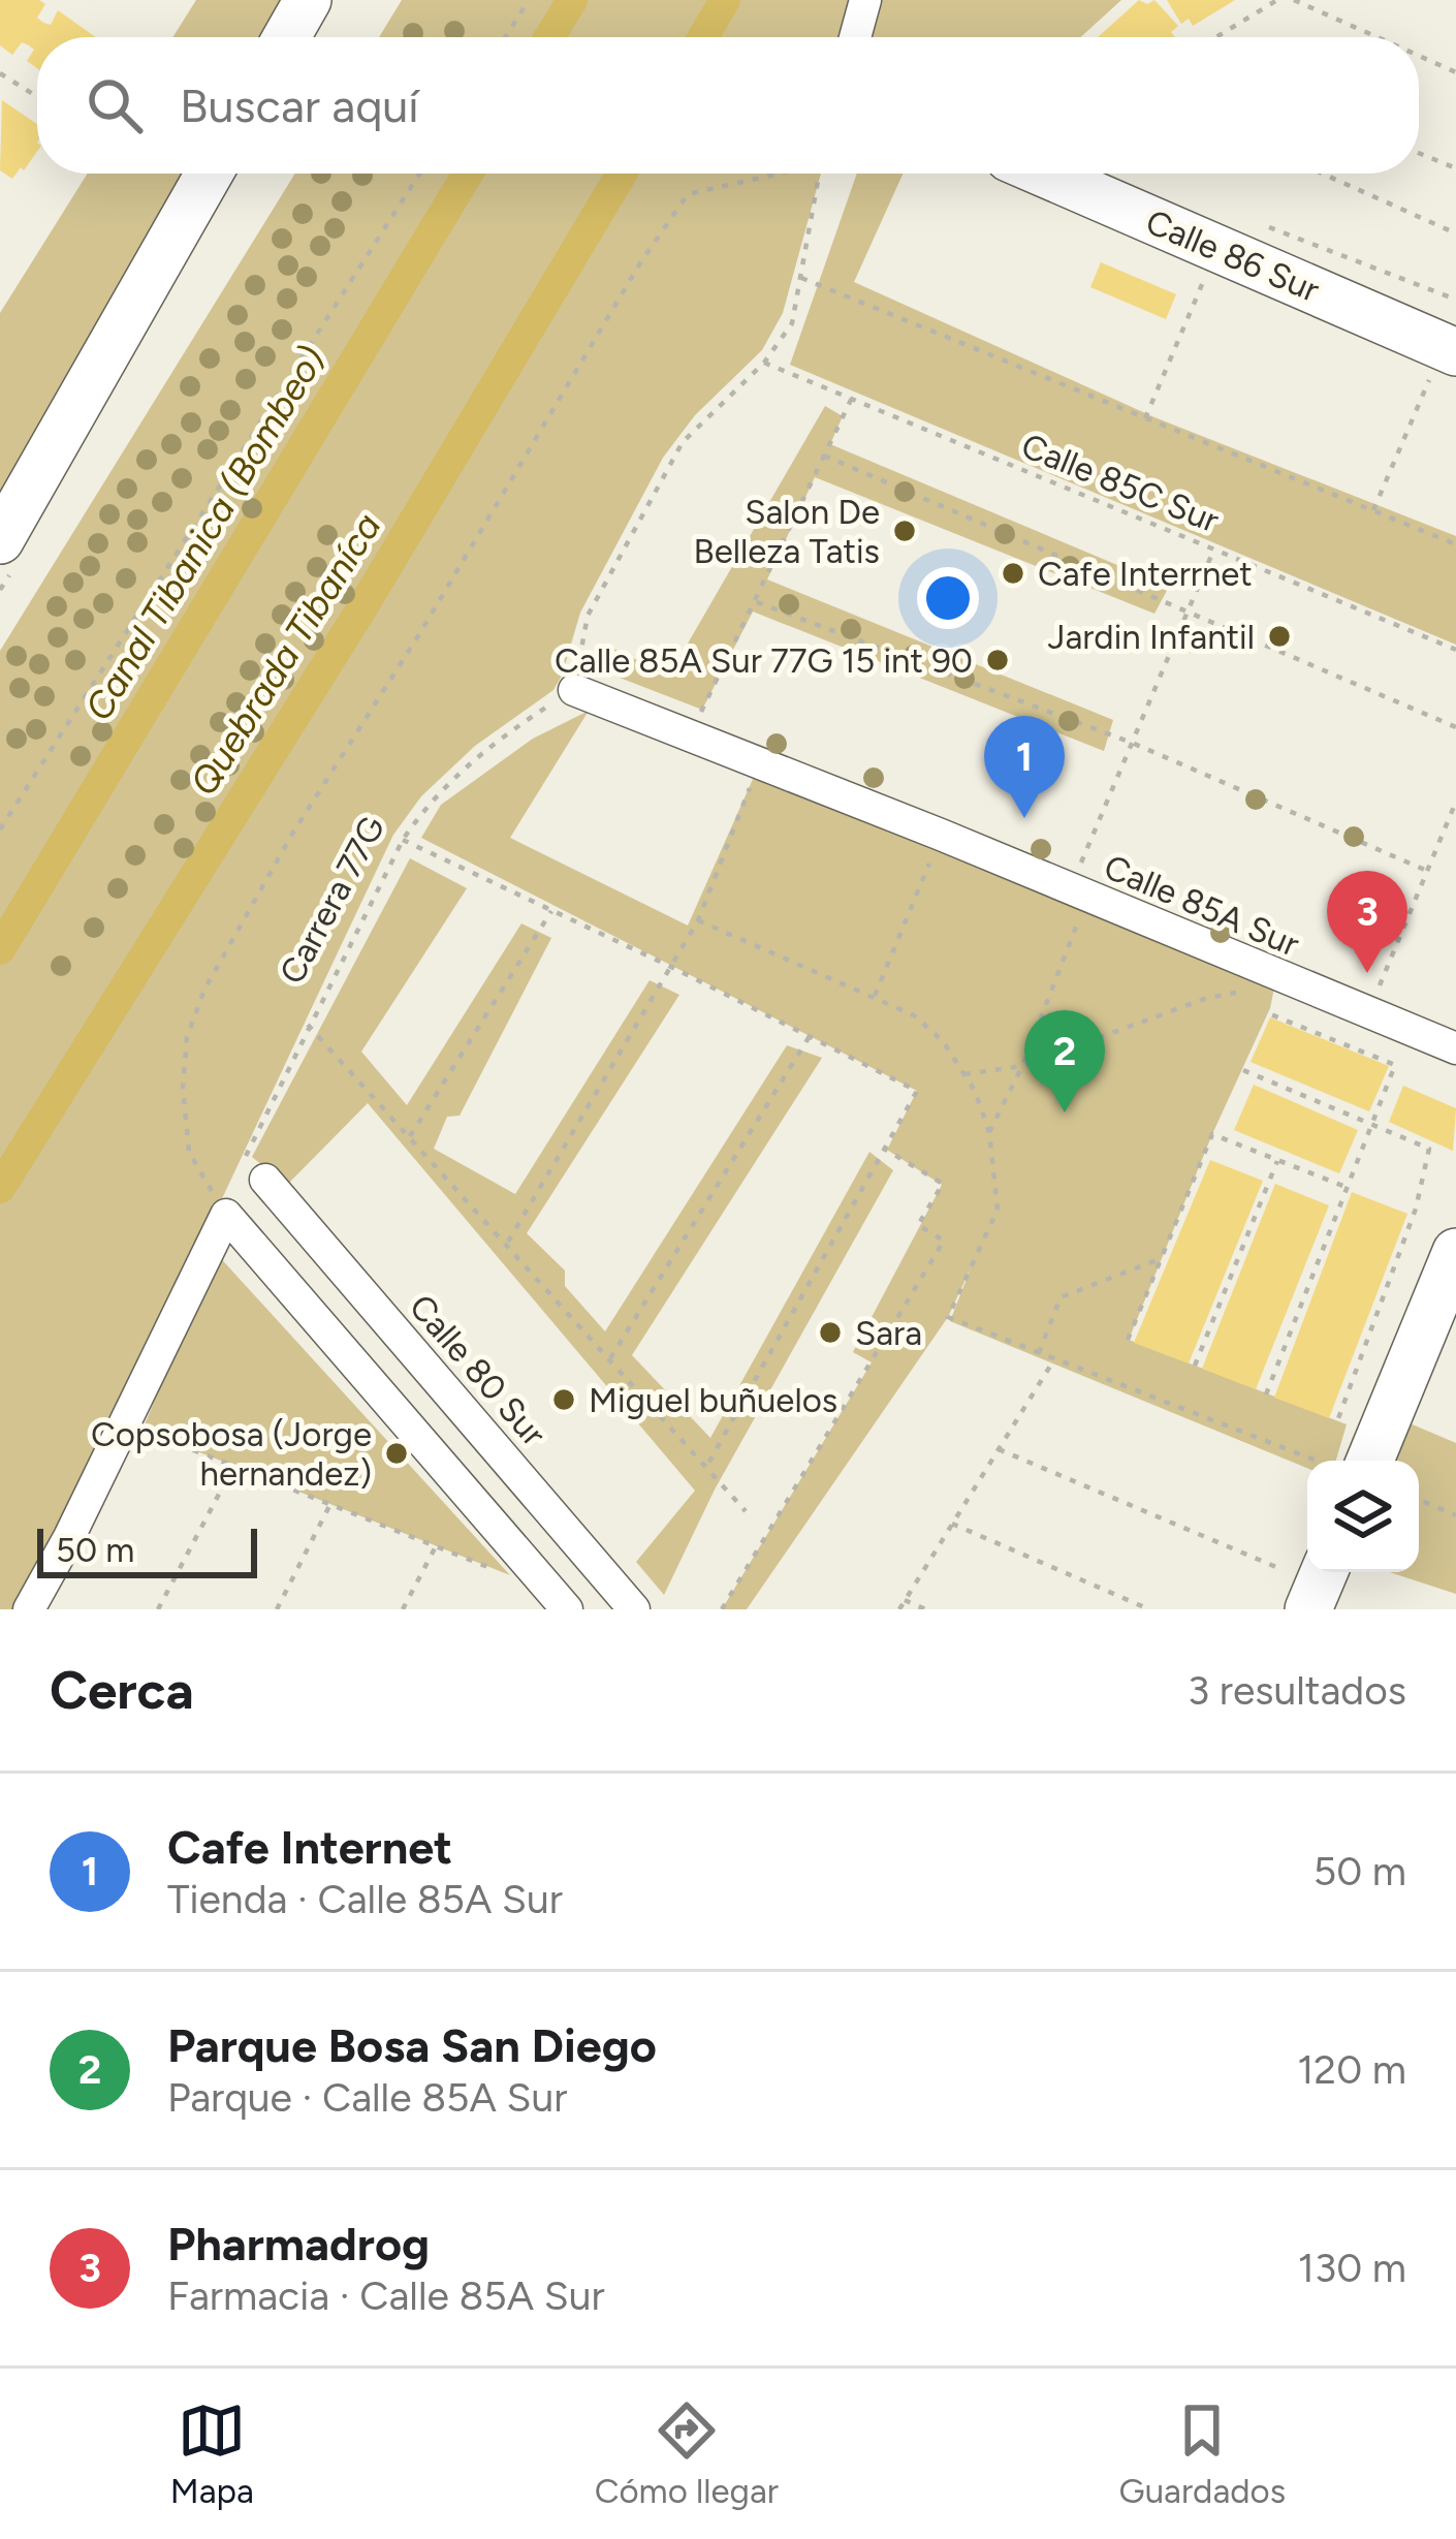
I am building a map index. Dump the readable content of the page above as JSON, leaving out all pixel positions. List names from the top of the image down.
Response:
{
  "streets": {
    "street": ["Calle 86 Sur", "Calle 85A Sur", "Calle 80 Sur"],
    "path": ["Calle 85C Sur", "Carrera 77G"]
  },
  "crossings": [
    ["Carrera 77G", "Calle 85A Sur"]
  ],
  "water": ["Canal Tibanica (Bombeo)", "Quebrada Tibaníca"],
  "places": [
    "Salon De Belleza Tatis",
    "Cafe Interrnet",
    "Jardin Infantil",
    "Calle 85A Sur 77G 15 int 90",
    "Sara",
    "Miguel buñuelos",
    "Copsobosa (Jorge hernandez)"
  ],
  "scale_bar": "50 m",
  "page": {
    "search": "Buscar aquí",
    "pins": ["1", "3", "2"],
    "scale": "50 m",
    "heading": ["Cerca", "3 resultados"],
    "list": [
      {
        "mark": "1",
        "name": "Cafe Internet",
        "note": "Tienda · Calle 85A Sur",
        "value": "50 m"
      },
      {
        "mark": "2",
        "name": "Parque Bosa San Diego",
        "note": "Parque · Calle 85A Sur",
        "value": "120 m"
      },
      {
        "mark": "3",
        "name": "Pharmadrog",
        "note": "Farmacia · Calle 85A Sur",
        "value": "130 m"
      }
    ],
    "nav": ["Mapa", "Cómo llegar", "Guardados"]
  }
}
